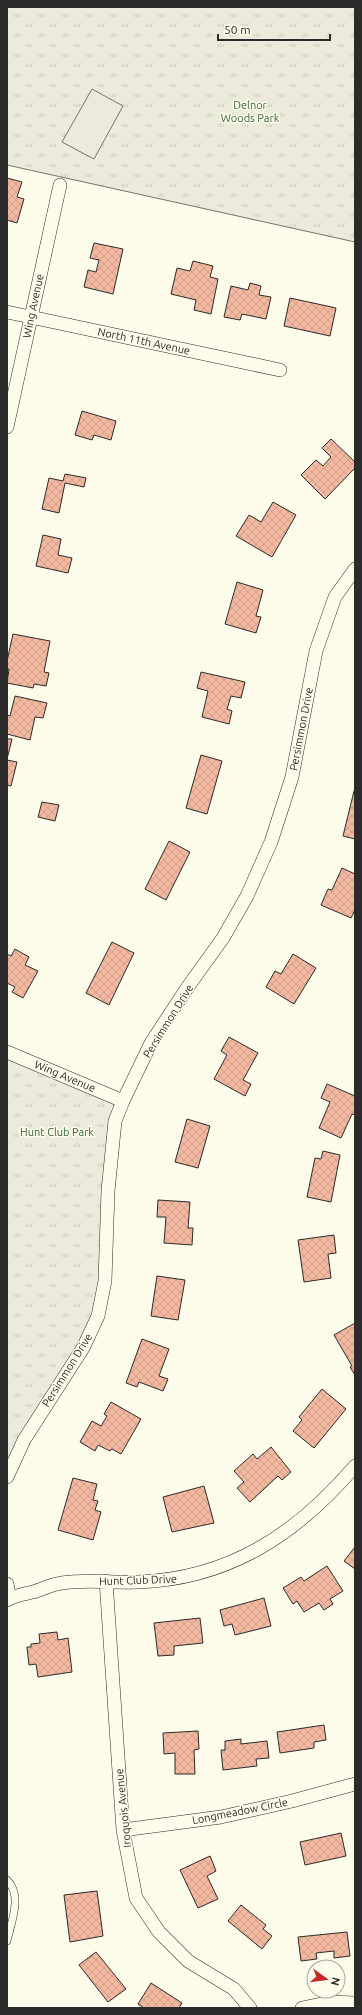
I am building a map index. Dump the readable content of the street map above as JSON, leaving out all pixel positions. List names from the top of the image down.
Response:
{
  "streets": {
    "street": [
      "Wing Avenue",
      "North 11th Avenue",
      "Persimmon Drive",
      "Hunt Club Drive",
      "Iroquois Avenue",
      "Longmeadow Circle"
    ]
  },
  "crossings": [
    ["Wing Avenue", "North 11th Avenue"],
    ["Wing Avenue", "Persimmon Drive"],
    ["Hunt Club Drive", "Iroquois Avenue"],
    ["Iroquois Avenue", "Longmeadow Circle"]
  ],
  "parks": ["Delnor Woods Park", "Hunt Club Park"],
  "scale_bar": "50 m",
  "north": "right"
}
